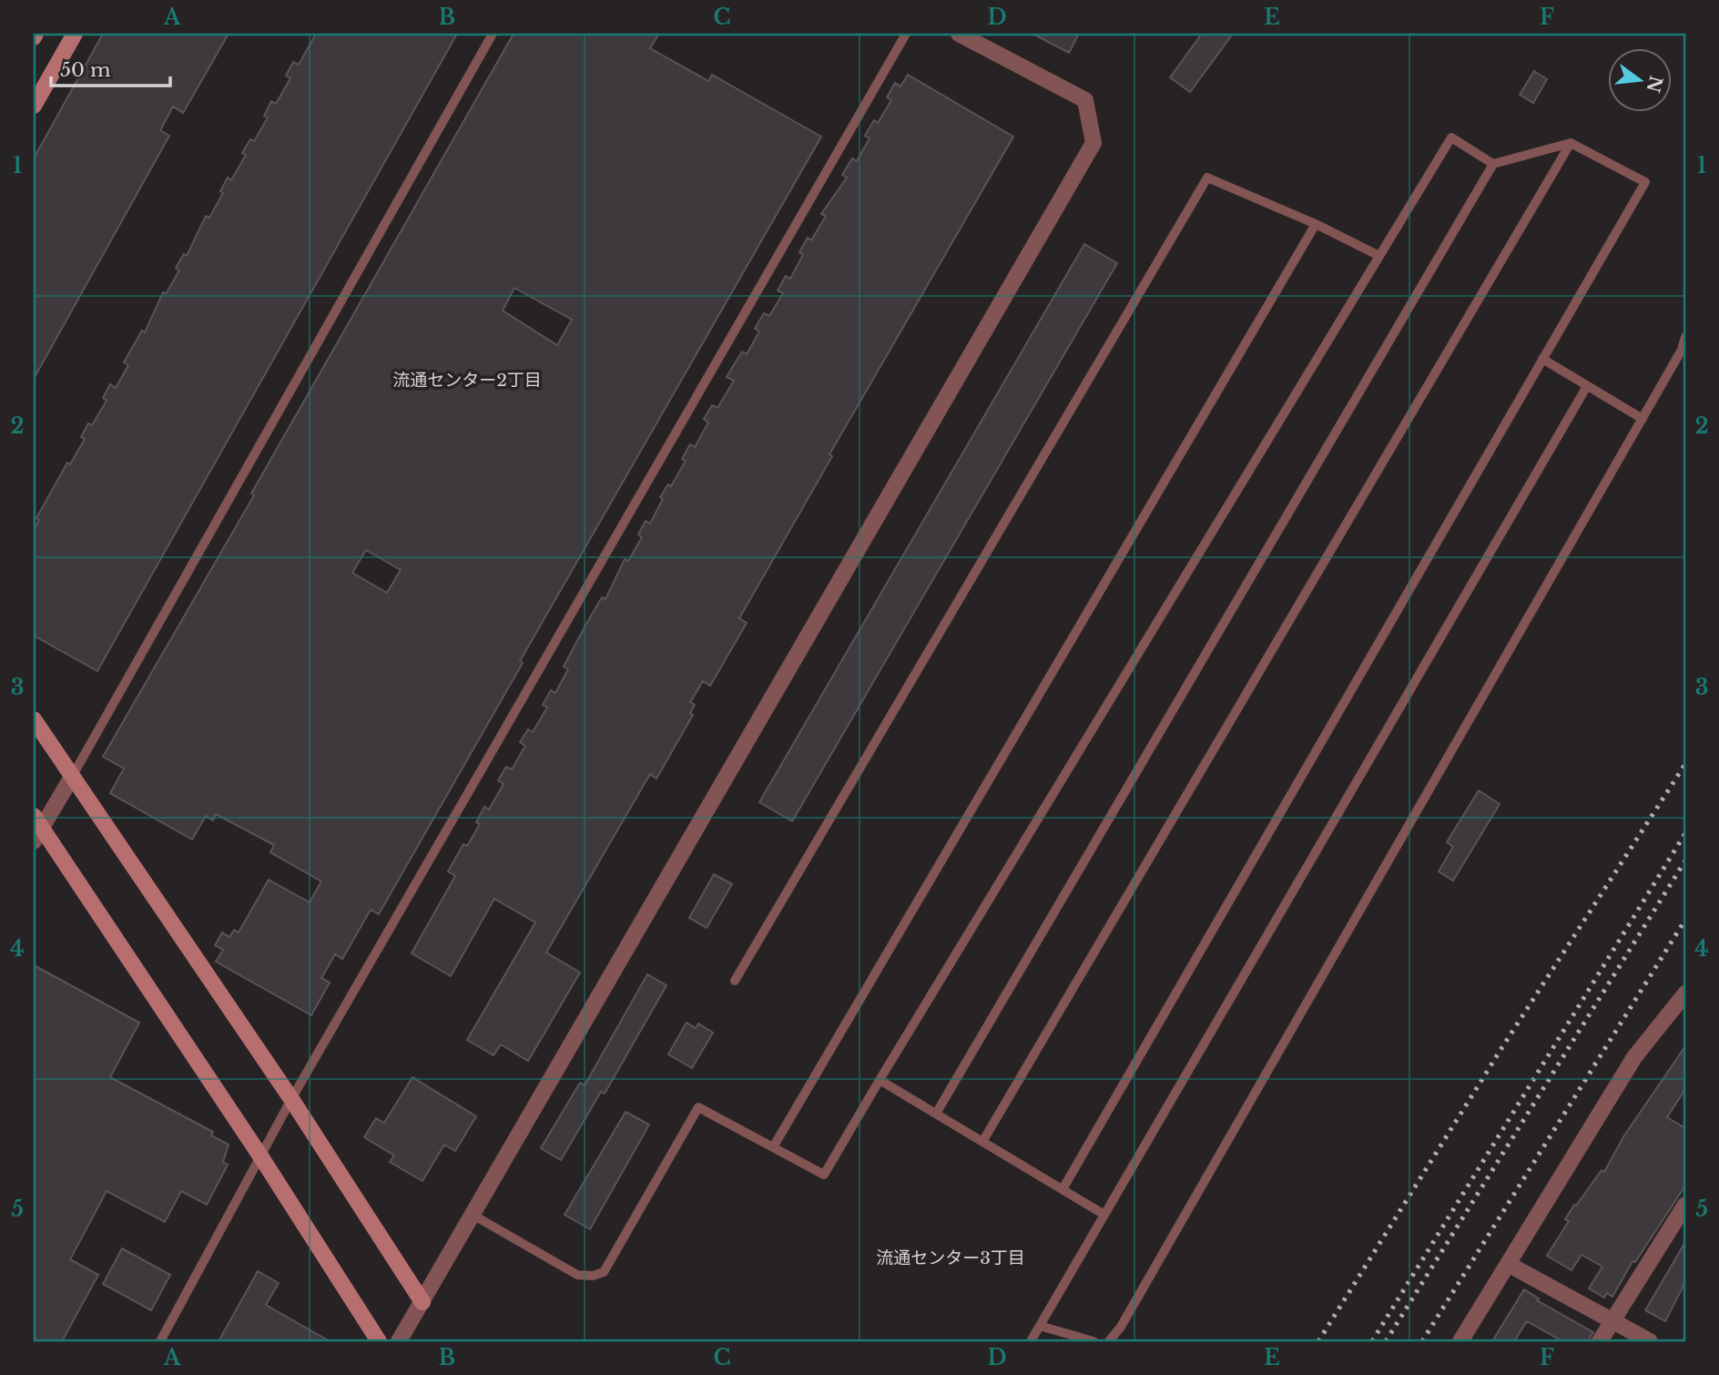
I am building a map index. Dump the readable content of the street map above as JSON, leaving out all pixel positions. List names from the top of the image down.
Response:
{
  "districts": ["流通センター2丁目", "流通センター3丁目"],
  "scale_bar": "50 m",
  "north": "right",
  "grid": {
    "columns": [
      "A",
      "B",
      "C",
      "D",
      "E",
      "F"
    ],
    "rows": [
      "1",
      "2",
      "3",
      "4",
      "5"
    ]
  }
}
